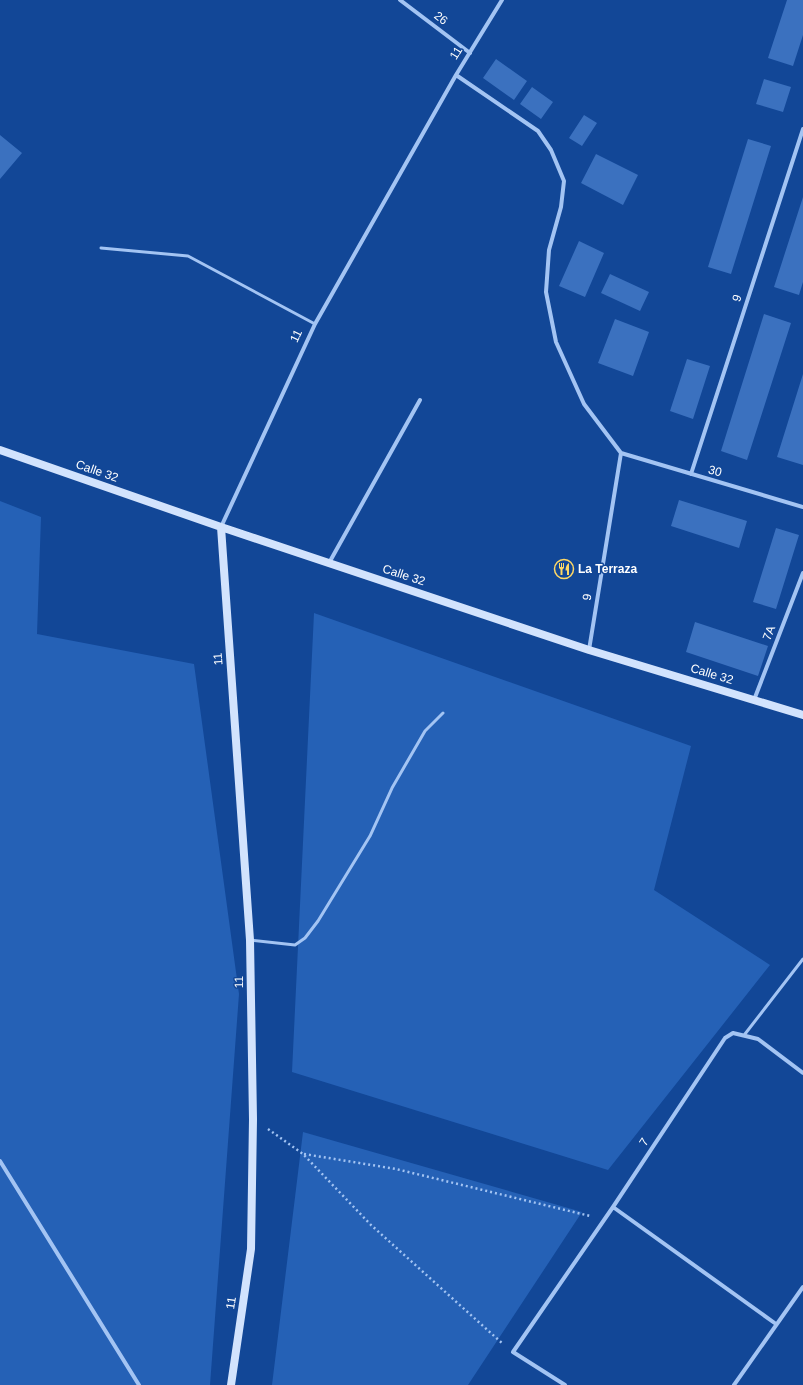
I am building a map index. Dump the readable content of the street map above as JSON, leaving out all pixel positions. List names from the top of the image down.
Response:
{
  "streets": {
    "street": [
      "26",
      "11",
      "9",
      "Calle 32",
      "30",
      "7A",
      "7"
    ]
  },
  "crossings": [
    ["26", "11"],
    ["11", "Calle 32"],
    ["9", "Calle 32"],
    ["9", "30"],
    ["Calle 32", "7A"]
  ],
  "places": {
    "restaurant": ["La Terraza"]
  }
}
